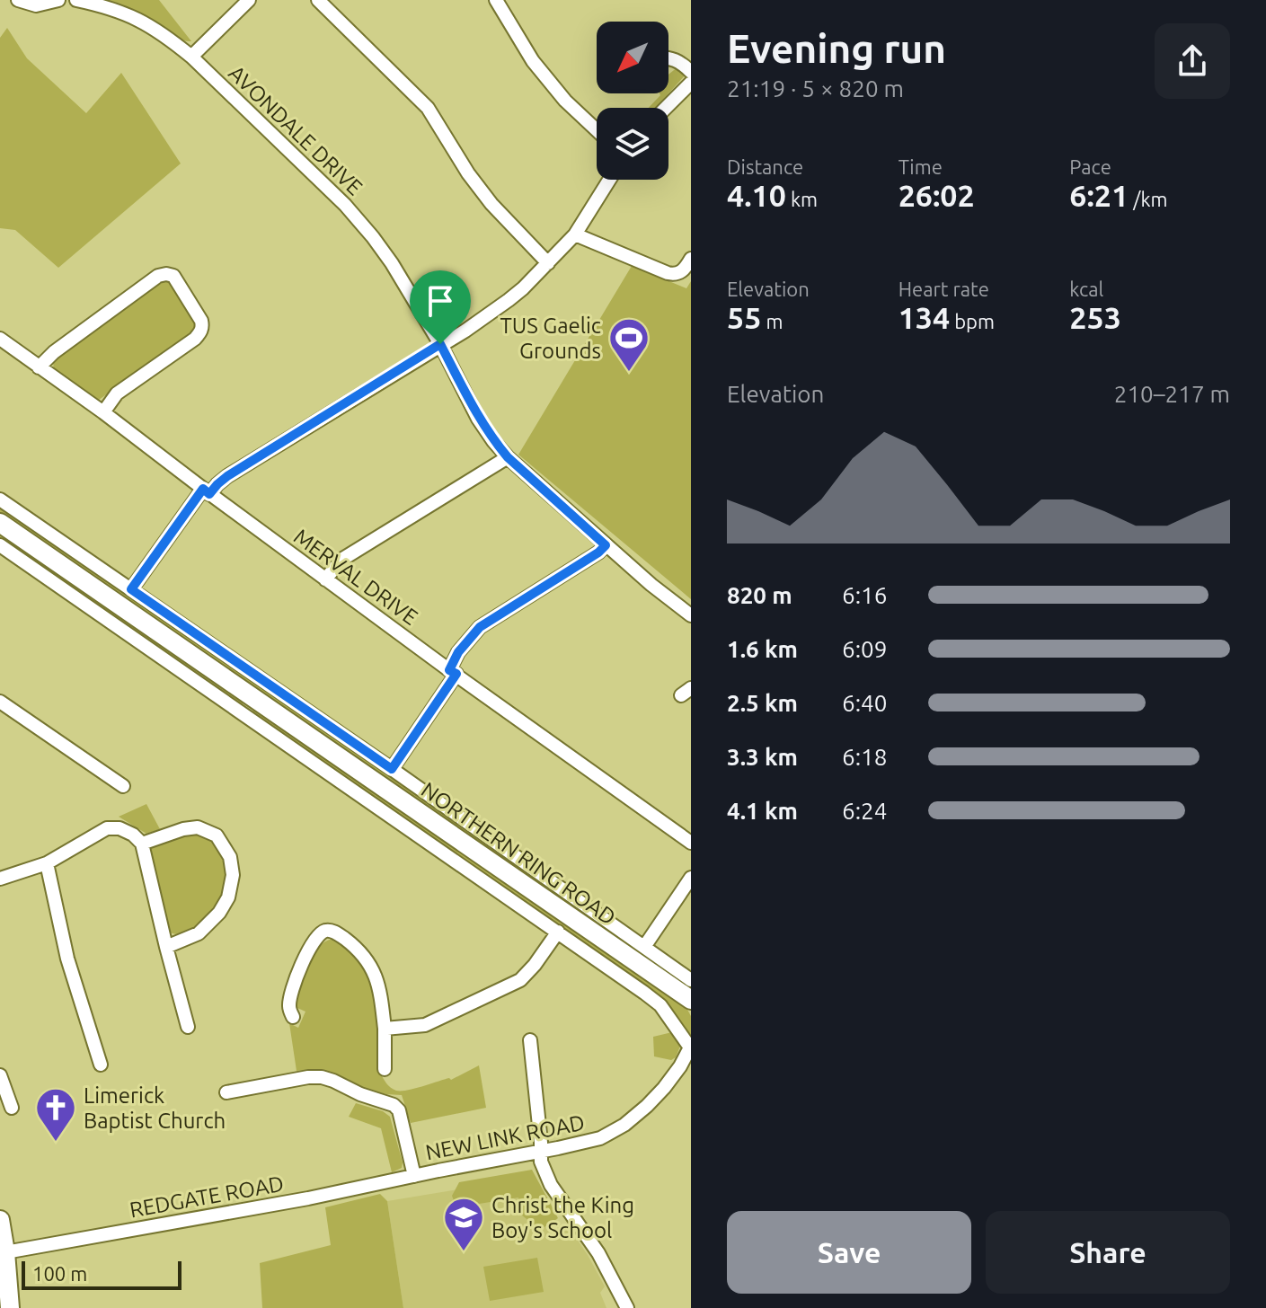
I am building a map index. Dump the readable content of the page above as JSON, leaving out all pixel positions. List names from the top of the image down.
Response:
{
  "streets": {
    "main road": ["NORTHERN RING ROAD"],
    "street": [
      "AVONDALE DRIVE",
      "MERVAL DRIVE",
      "NEW LINK ROAD",
      "REDGATE ROAD"
    ]
  },
  "crossings": [
    ["NEW LINK ROAD", "REDGATE ROAD"]
  ],
  "places": {
    "sports": ["TUS Gaelic Grounds"],
    "church": ["Limerick Baptist Church"],
    "school or university": ["Christ the King Boy's School"]
  },
  "scale_bar": "100 m",
  "north": "bottom left",
  "page": {
    "heading": ["Evening run", "21:19 · 5 × 820 m"],
    "stats": [
      ["Distance", "4.10 km"],
      ["Time", "26:02"],
      ["Pace", "6:21 /km"],
      ["Elevation", "55 m"],
      ["Heart rate", "134 bpm"],
      ["kcal", "253"]
    ],
    "chart": ["Elevation", "210–217 m"],
    "list": [
      {
        "name": "820 m",
        "note": "6:16"
      },
      {
        "name": "1.6 km",
        "note": "6:09"
      },
      {
        "name": "2.5 km",
        "note": "6:40"
      },
      {
        "name": "3.3 km",
        "note": "6:18"
      },
      {
        "name": "4.1 km",
        "note": "6:24"
      }
    ],
    "buttons": ["Save", "Share"],
    "scale": "100 m"
  }
}
